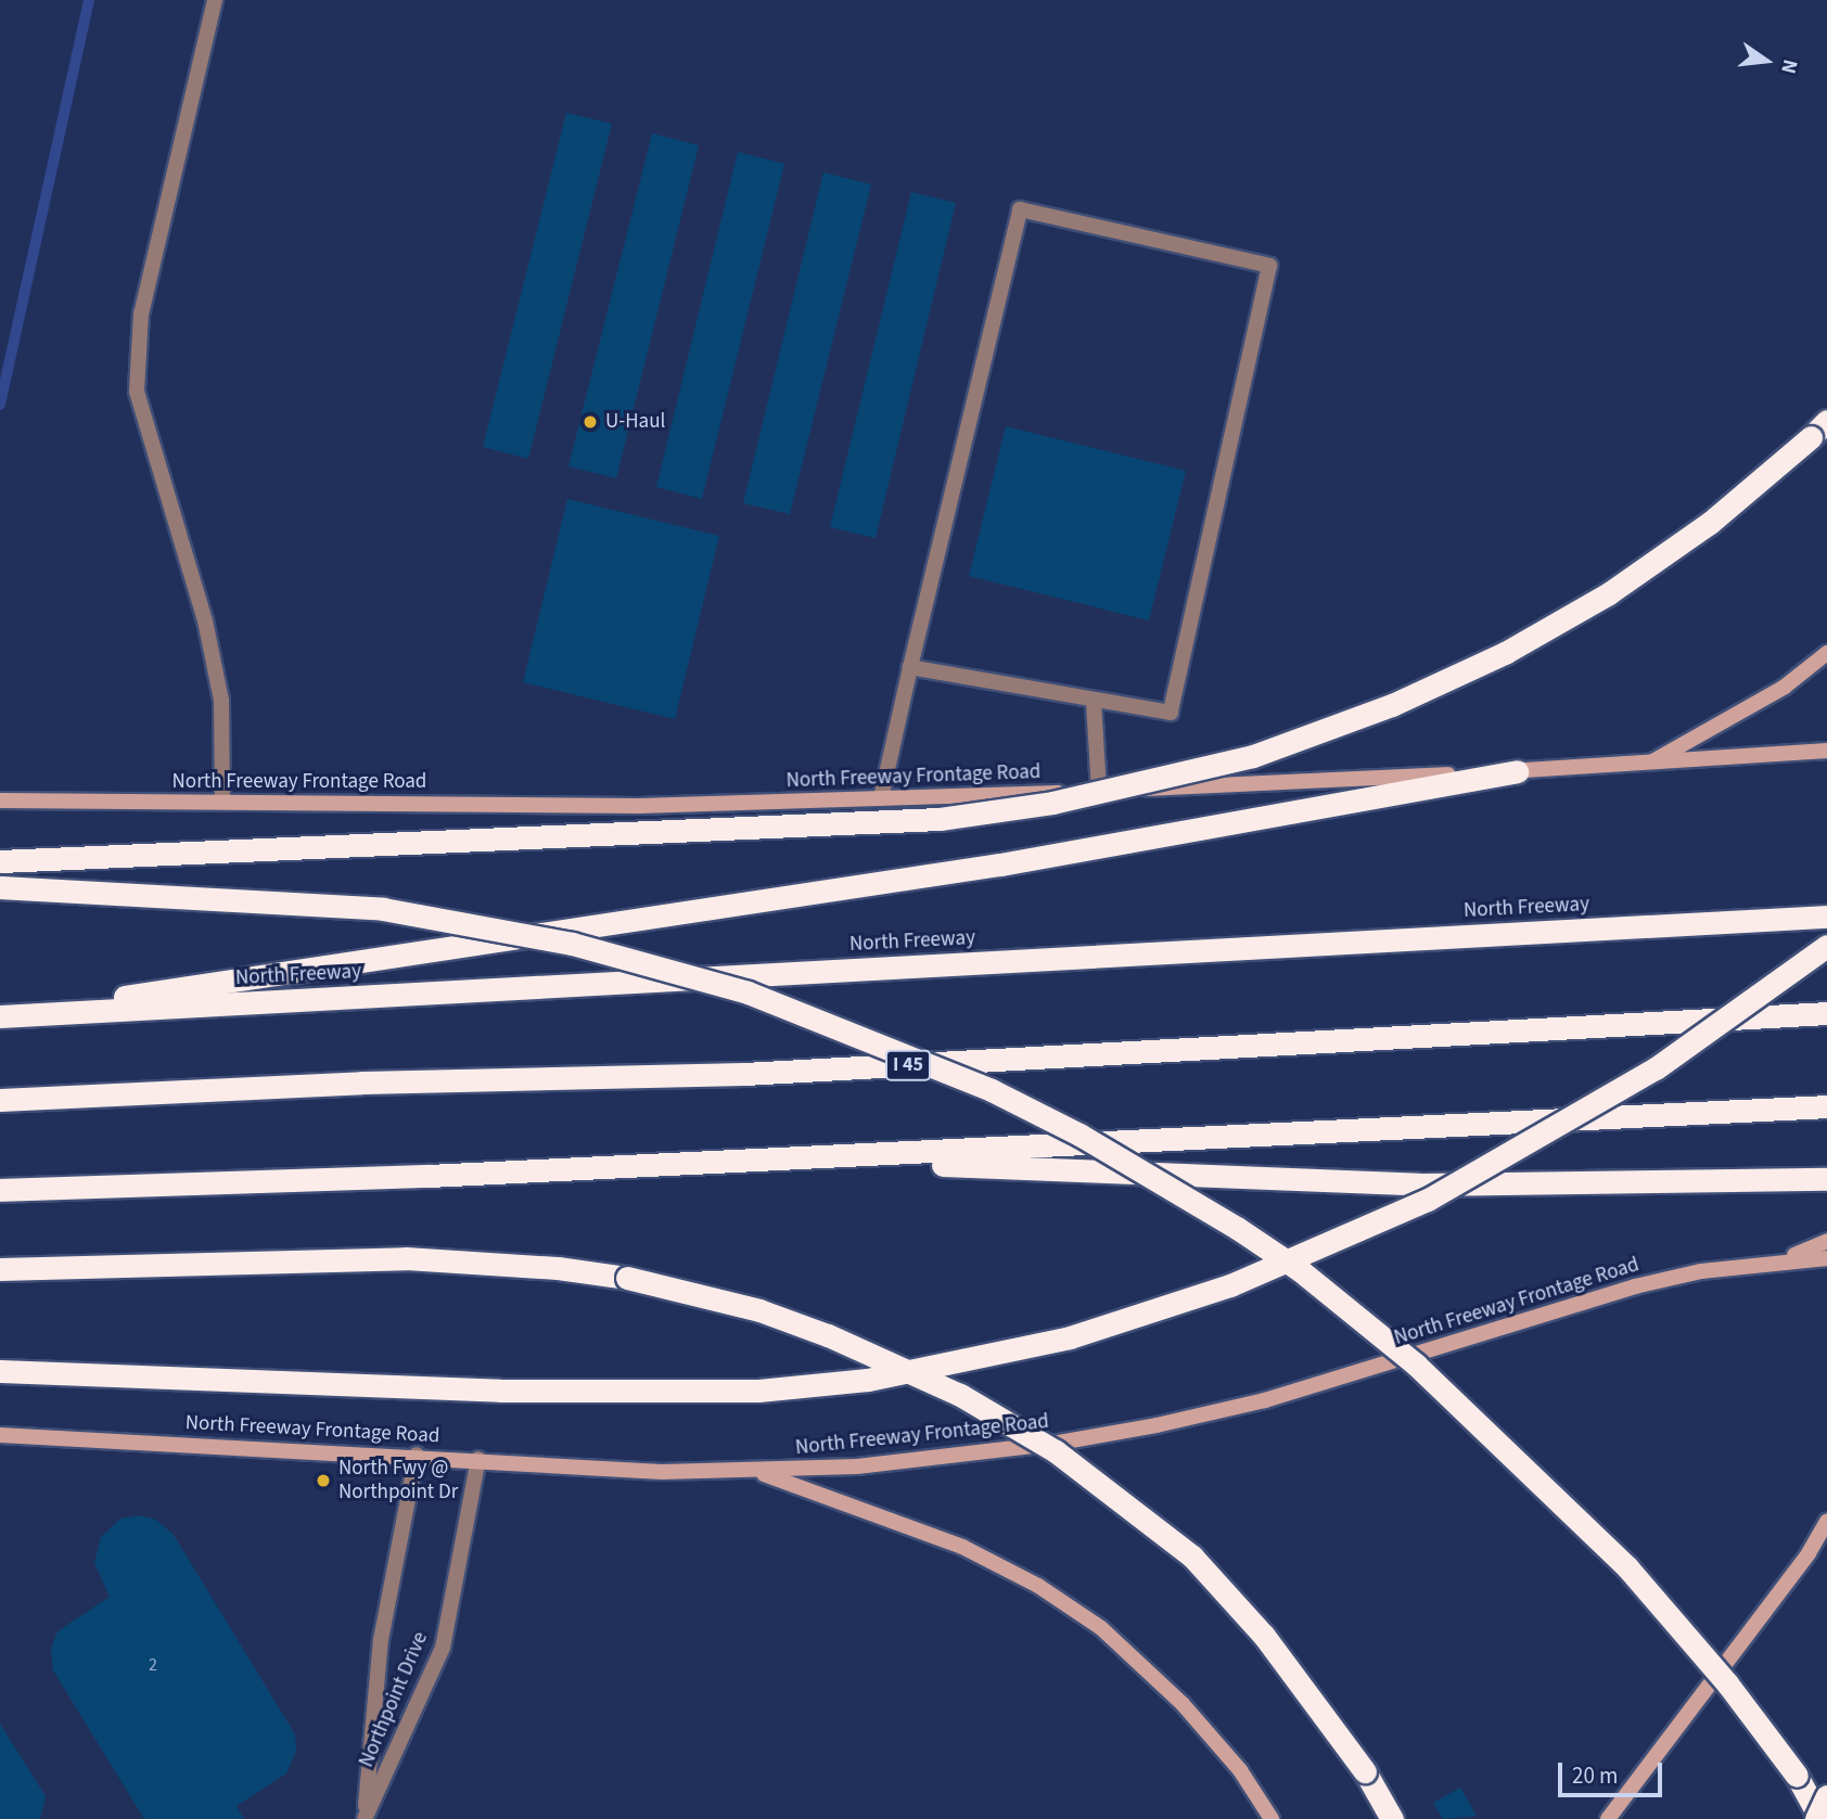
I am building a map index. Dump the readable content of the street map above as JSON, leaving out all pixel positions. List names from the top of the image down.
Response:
{
  "streets": {
    "highway": ["North Freeway", "I 45"],
    "main road": ["North Freeway Frontage Road"],
    "street": ["Northpoint Drive"]
  },
  "crossings": [
    ["North Freeway Frontage Road", "Northpoint Drive"]
  ],
  "places": ["U-Haul", "North Fwy @ Northpoint Dr"],
  "house_numbers": ["2"],
  "scale_bar": "20 m",
  "north": "right"
}
